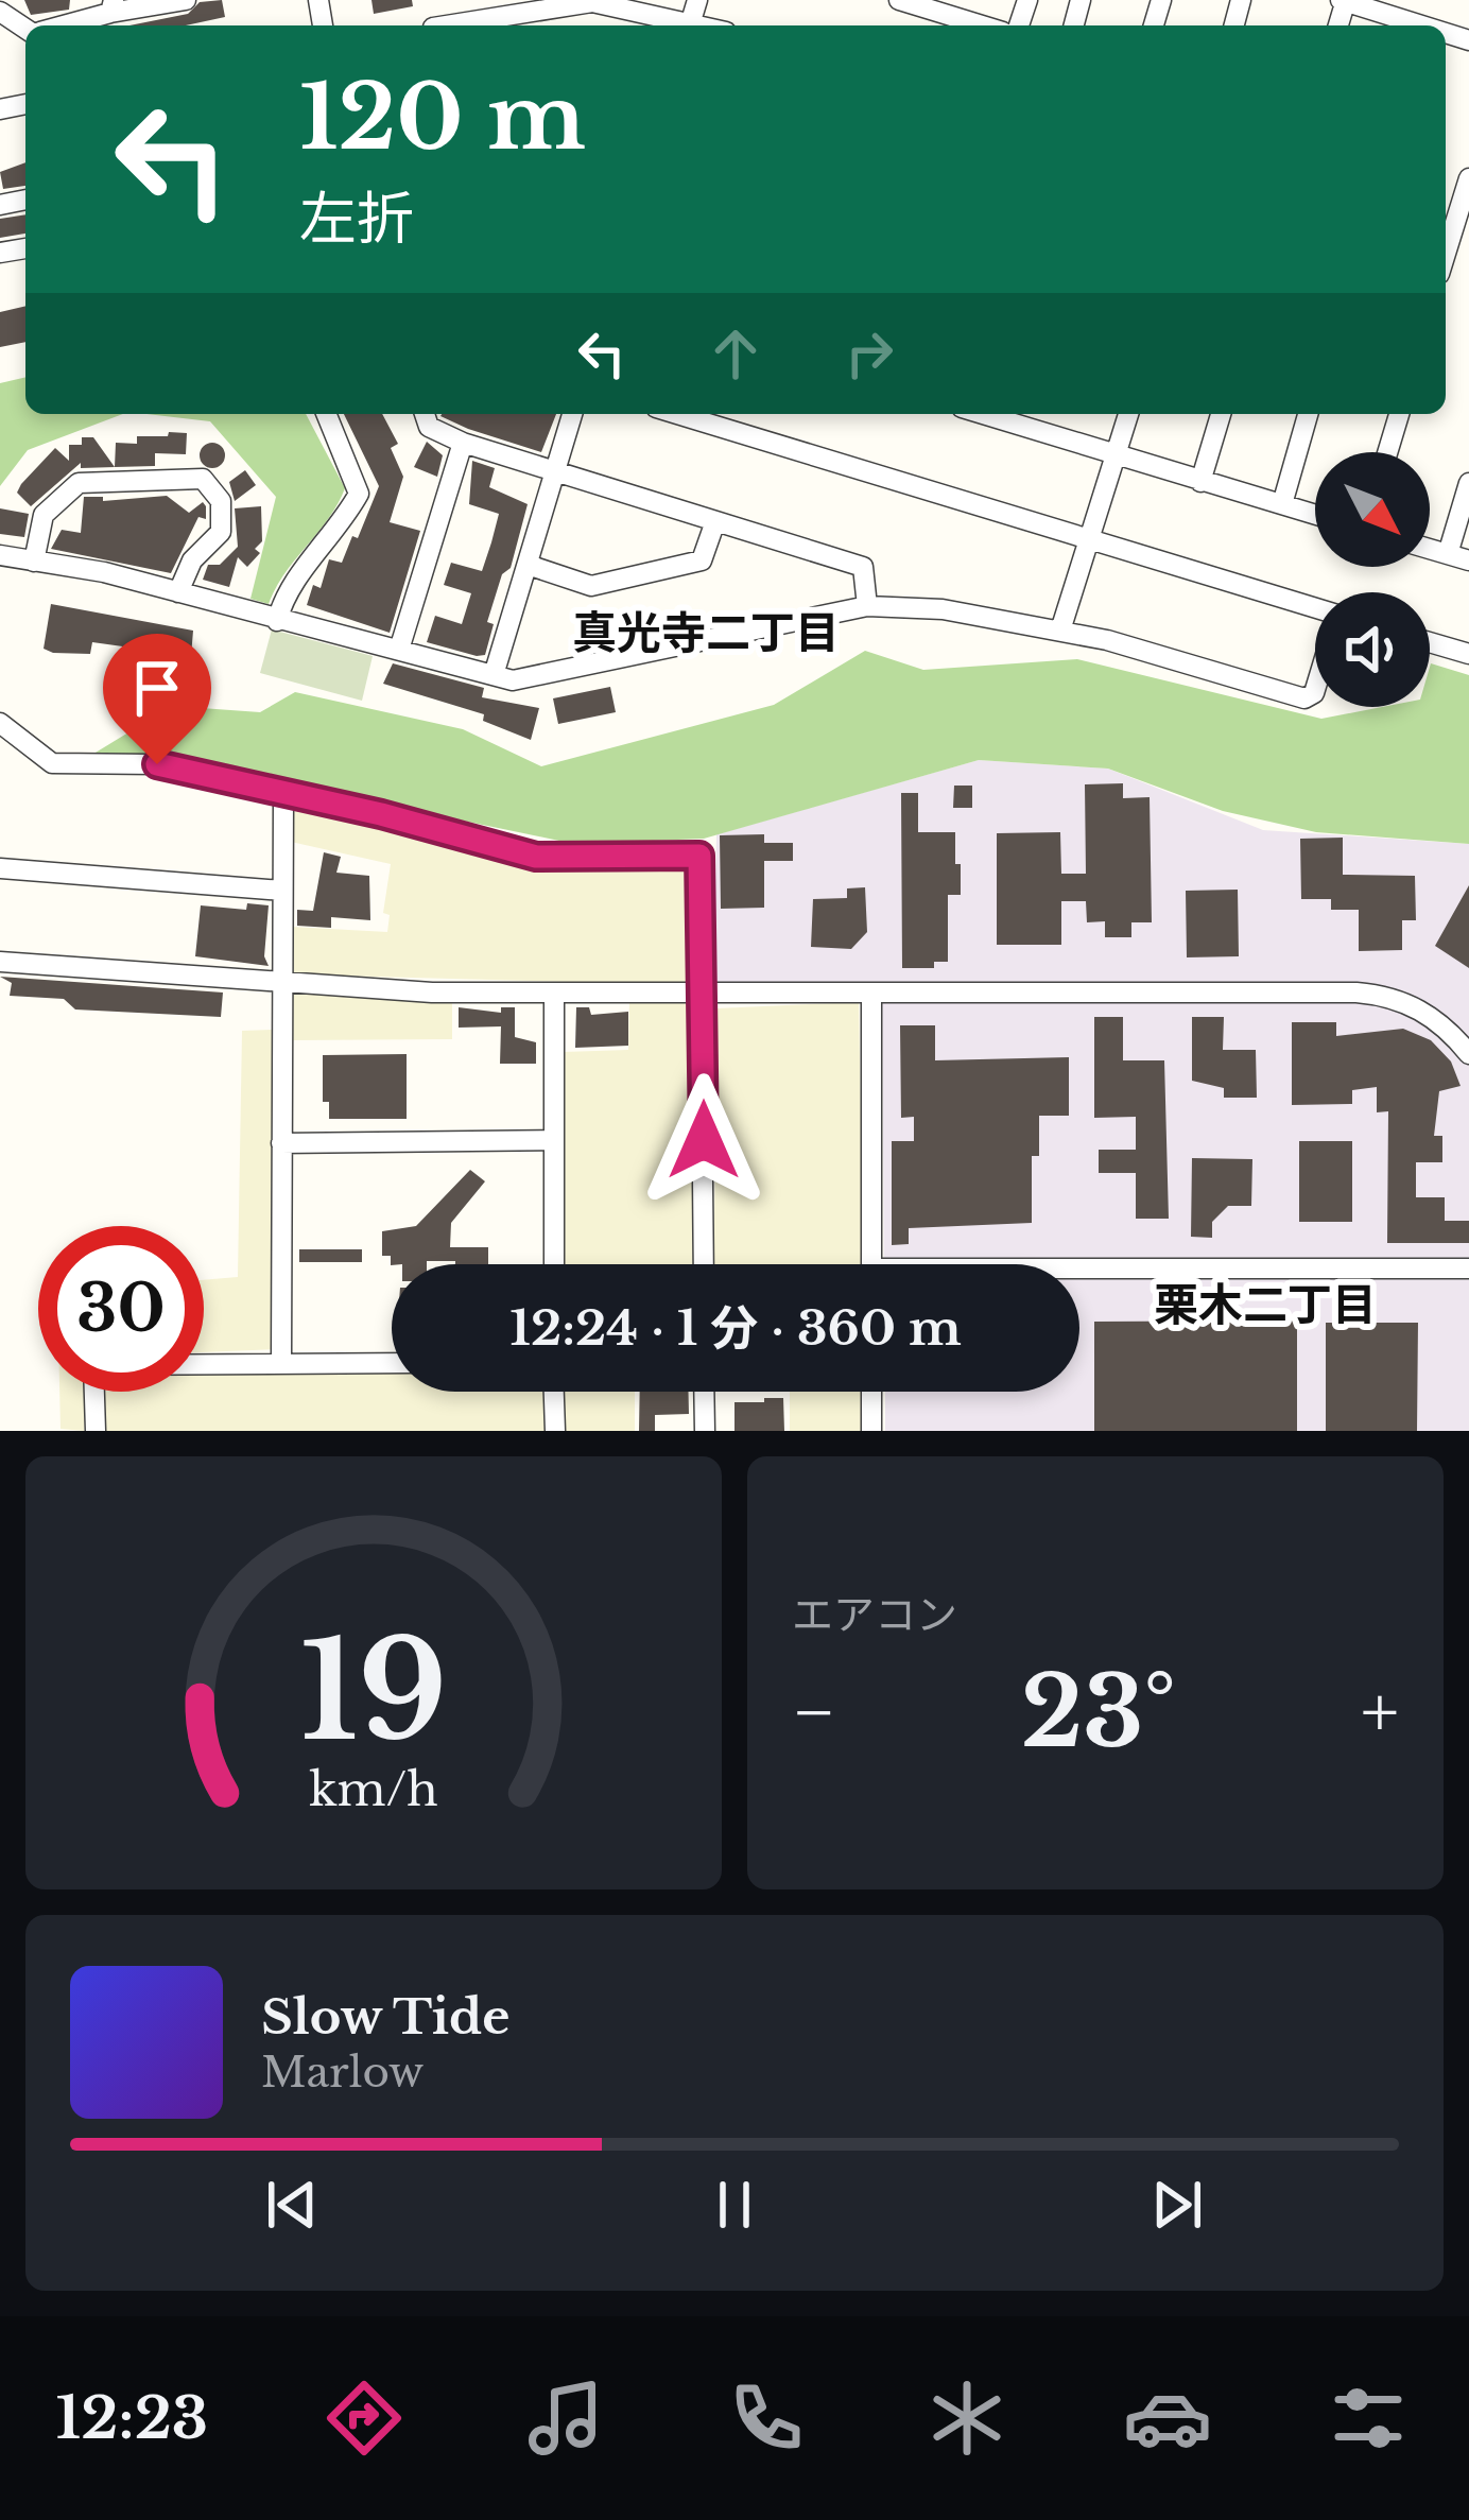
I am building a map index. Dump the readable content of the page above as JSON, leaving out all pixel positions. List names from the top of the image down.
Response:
{
  "districts": ["真光寺二丁目", "栗木二丁目"],
  "north": "bottom right",
  "page": {
    "turn": ["120 m", "左折"],
    "limit": "30",
    "trip": "12:24 · 1 分 · 360 m",
    "tile": "エアコン",
    "heat": ["−", "23°", "+"],
    "song": ["Slow Tide", "Marlow"],
    "tabs": "12:23",
    "gauge": ["19", "km/h"]
  }
}
